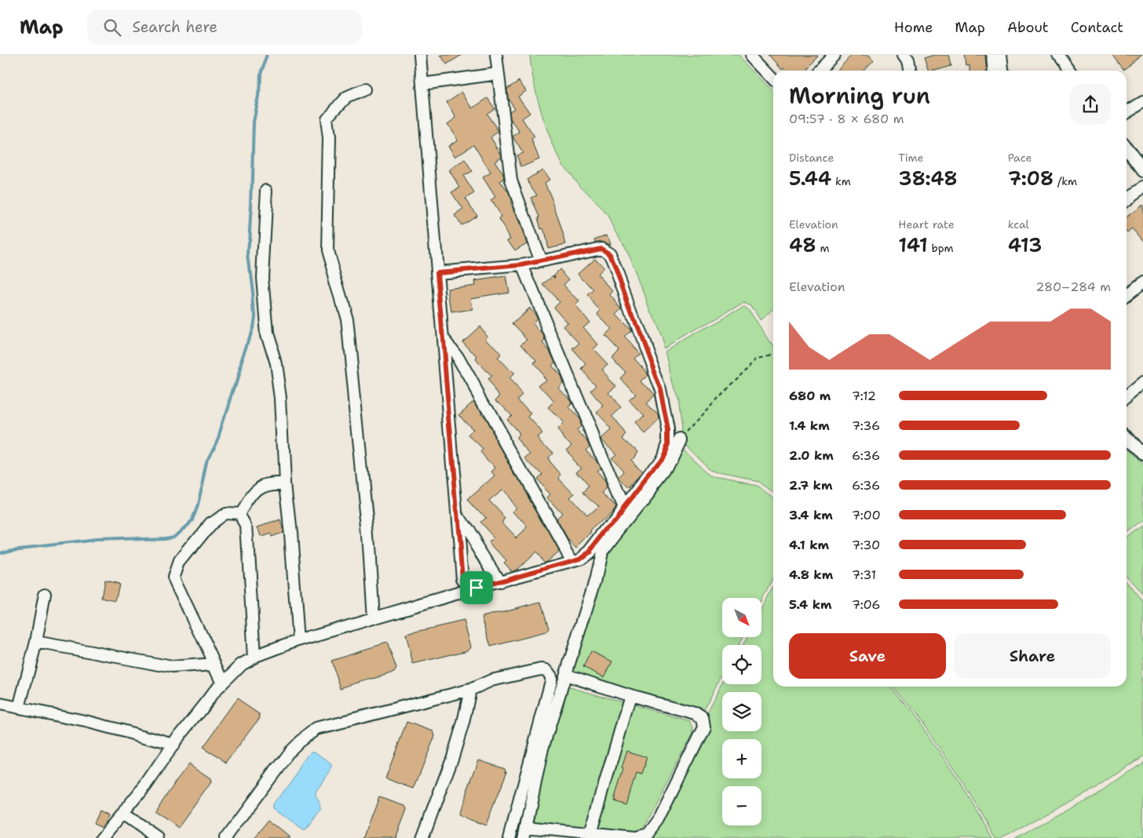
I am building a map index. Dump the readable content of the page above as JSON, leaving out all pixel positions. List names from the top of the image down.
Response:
{
  "north": "bottom right",
  "page": {
    "header": "Map",
    "search": "Search here",
    "nav": [
      "Home",
      "Map",
      "About",
      "Contact"
    ],
    "heading": ["Morning run", "09:57 · 8 × 680 m"],
    "stats": [
      ["Distance", "5.44 km"],
      ["Time", "38:48"],
      ["Pace", "7:08 /km"],
      ["Elevation", "48 m"],
      ["Heart rate", "141 bpm"],
      ["kcal", "413"]
    ],
    "chart": ["Elevation", "280–284 m"],
    "list": [
      {
        "name": "680 m",
        "note": "7:12"
      },
      {
        "name": "1.4 km",
        "note": "7:36"
      },
      {
        "name": "2.0 km",
        "note": "6:36"
      },
      {
        "name": "2.7 km",
        "note": "6:36"
      },
      {
        "name": "3.4 km",
        "note": "7:00"
      },
      {
        "name": "4.1 km",
        "note": "7:30"
      },
      {
        "name": "4.8 km",
        "note": "7:31"
      },
      {
        "name": "5.4 km",
        "note": "7:06"
      }
    ],
    "map_buttons": ["+", "−"],
    "buttons": ["Save", "Share"]
  }
}
